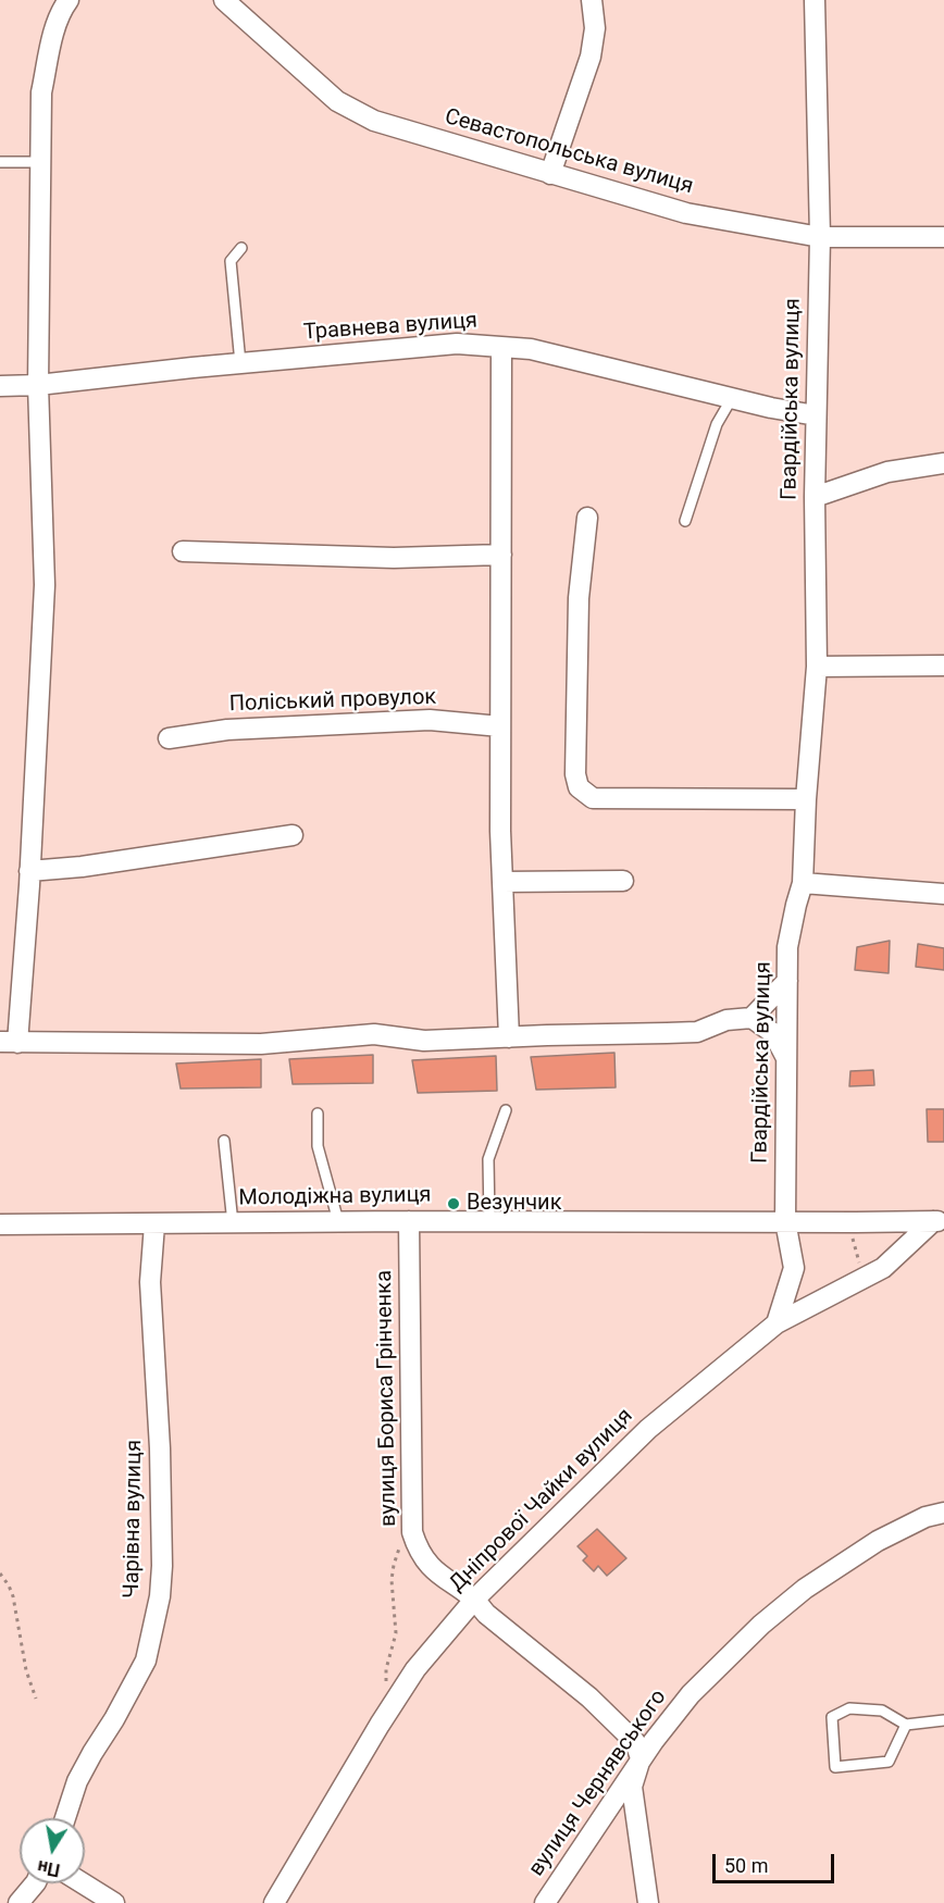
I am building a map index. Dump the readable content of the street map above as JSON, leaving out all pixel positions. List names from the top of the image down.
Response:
{
  "streets": {
    "street": [
      "Севастопольська вулиця",
      "Травнева вулиця",
      "Гвардійська вулиця",
      "Поліський провулок",
      "Молодіжна вулиця",
      "вулиця Бориса Грінченка",
      "Дніпрової Чайки вулиця",
      "Чарівна вулиця",
      "вулиця Чернявського"
    ]
  },
  "crossings": [
    ["Севастопольська вулиця", "Гвардійська вулиця"],
    ["Травнева вулиця", "Гвардійська вулиця"],
    ["Гвардійська вулиця", "Молодіжна вулиця"],
    ["Гвардійська вулиця", "Дніпрової Чайки вулиця"],
    ["Молодіжна вулиця", "вулиця Бориса Грінченка"],
    ["Молодіжна вулиця", "Дніпрової Чайки вулиця"],
    ["Молодіжна вулиця", "Чарівна вулиця"],
    ["вулиця Бориса Грінченка", "Дніпрової Чайки вулиця"],
    ["вулиця Бориса Грінченка", "вулиця Чернявського"]
  ],
  "places": ["Везунчик"],
  "scale_bar": "50 m",
  "north": "bottom"
}
